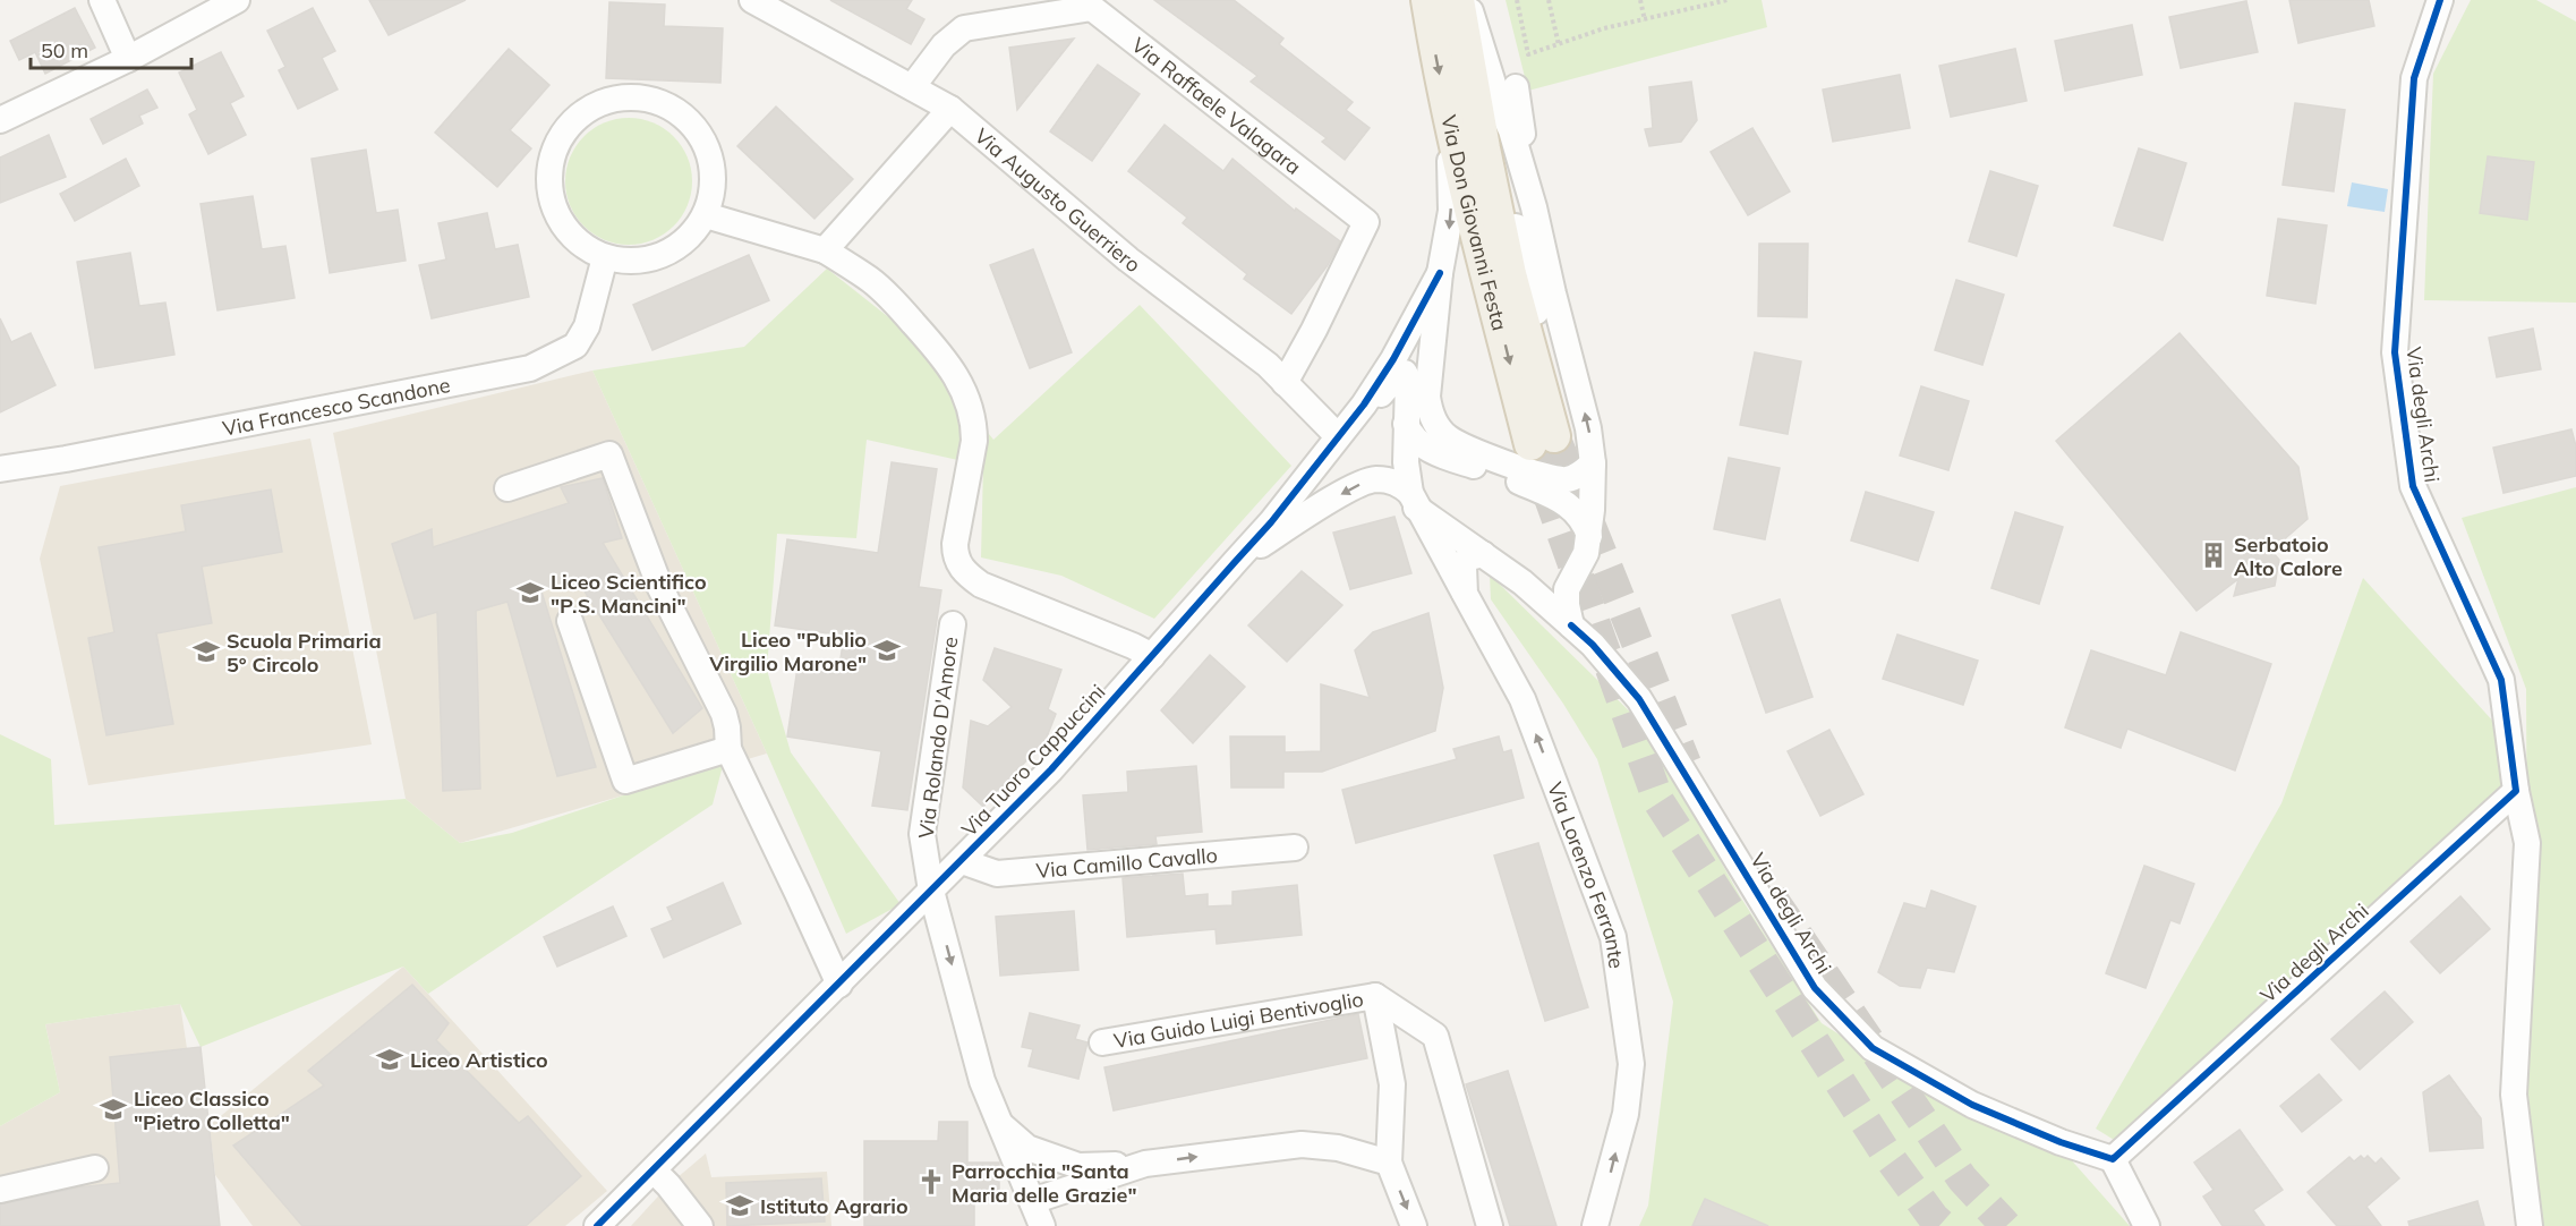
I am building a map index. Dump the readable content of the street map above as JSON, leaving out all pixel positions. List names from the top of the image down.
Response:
{
  "streets": {
    "main road": ["Via Don Giovanni Festa"],
    "street": [
      "Via Raffaele Valagara",
      "Via Augusto Guerriero",
      "Via Francesco Scandone",
      "Via degli Archi",
      "Via Rolando D'Amore",
      "Via Tuoro Cappuccini",
      "Via Camillo Cavallo",
      "Via Lorenzo Ferrante",
      "Via Guido Luigi Bentivoglio"
    ]
  },
  "crossings": [
    ["Via Raffaele Valagara", "Via Augusto Guerriero"],
    ["Via Augusto Guerriero", "Via Tuoro Cappuccini"],
    ["Via degli Archi", "Via Tuoro Cappuccini"],
    ["Via degli Archi", "Via Lorenzo Ferrante"],
    ["Via Rolando D'Amore", "Via Tuoro Cappuccini"],
    ["Via Tuoro Cappuccini", "Via Camillo Cavallo"]
  ],
  "one_way": ["Via Rolando D'Amore", "Via Lorenzo Ferrante"],
  "places": {
    "building": ["Serbatoio Alto Calore"],
    "school or university": [
      "Liceo Scientifico \"P.S. Mancini\"",
      "Liceo \"Publio Virgilio Marone\"",
      "Scuola Primaria 5° Circolo",
      "Liceo Artistico",
      "Liceo Classico \"Pietro Colletta\"",
      "Istituto Agrario"
    ],
    "church": ["Parrocchia \"Santa Maria delle Grazie\""]
  },
  "scale_bar": "50 m"
}
